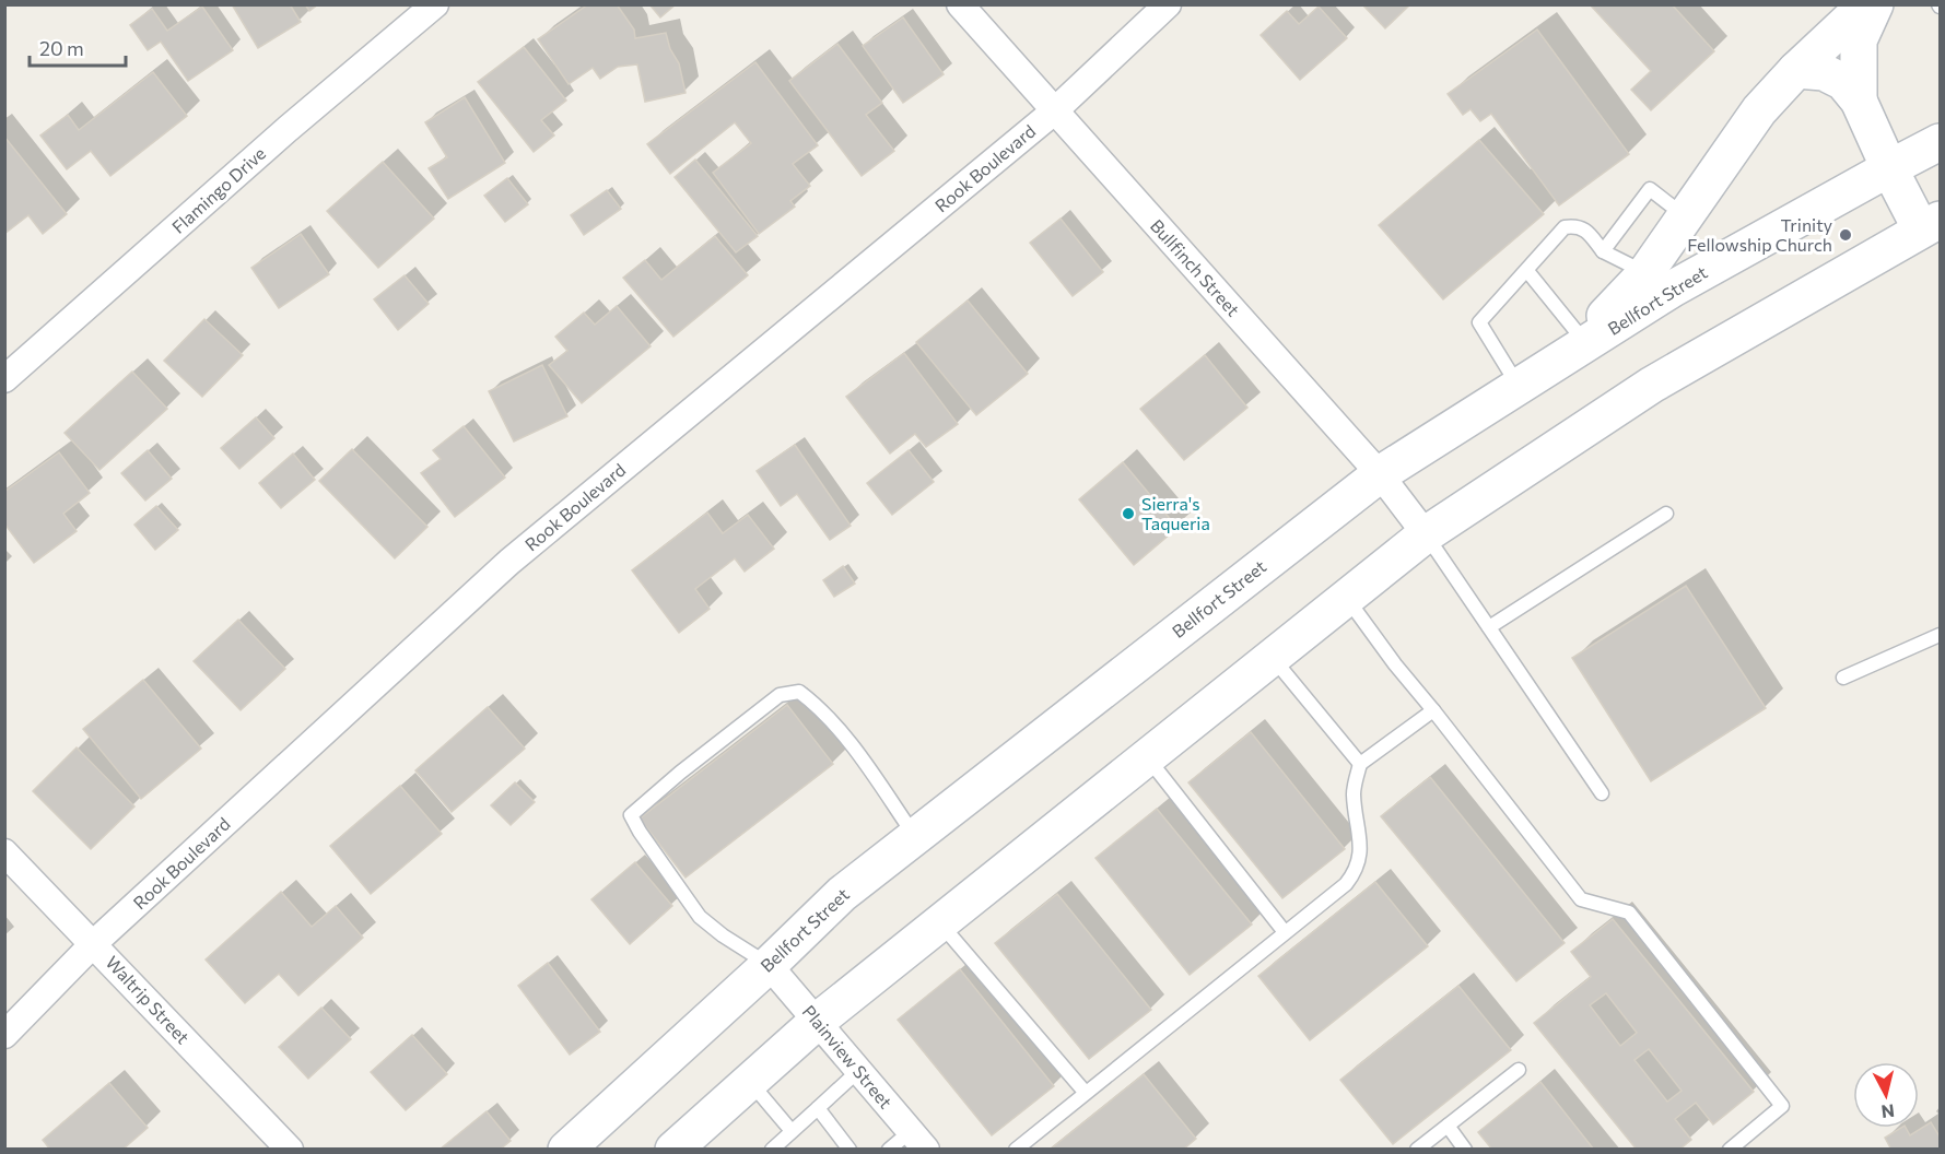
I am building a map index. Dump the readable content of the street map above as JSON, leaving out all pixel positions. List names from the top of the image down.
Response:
{
  "streets": {
    "main road": ["Bellfort Street"],
    "street": [
      "Rook Boulevard",
      "Flamingo Drive",
      "Bullfinch Street",
      "Waltrip Street",
      "Plainview Street"
    ]
  },
  "crossings": [
    ["Rook Boulevard", "Bullfinch Street"],
    ["Rook Boulevard", "Waltrip Street"],
    ["Bullfinch Street", "Bellfort Street"],
    ["Bellfort Street", "Plainview Street"]
  ],
  "places": ["Trinity Fellowship Church", "Sierra's Taqueria"],
  "scale_bar": "20 m",
  "north": "bottom"
}
